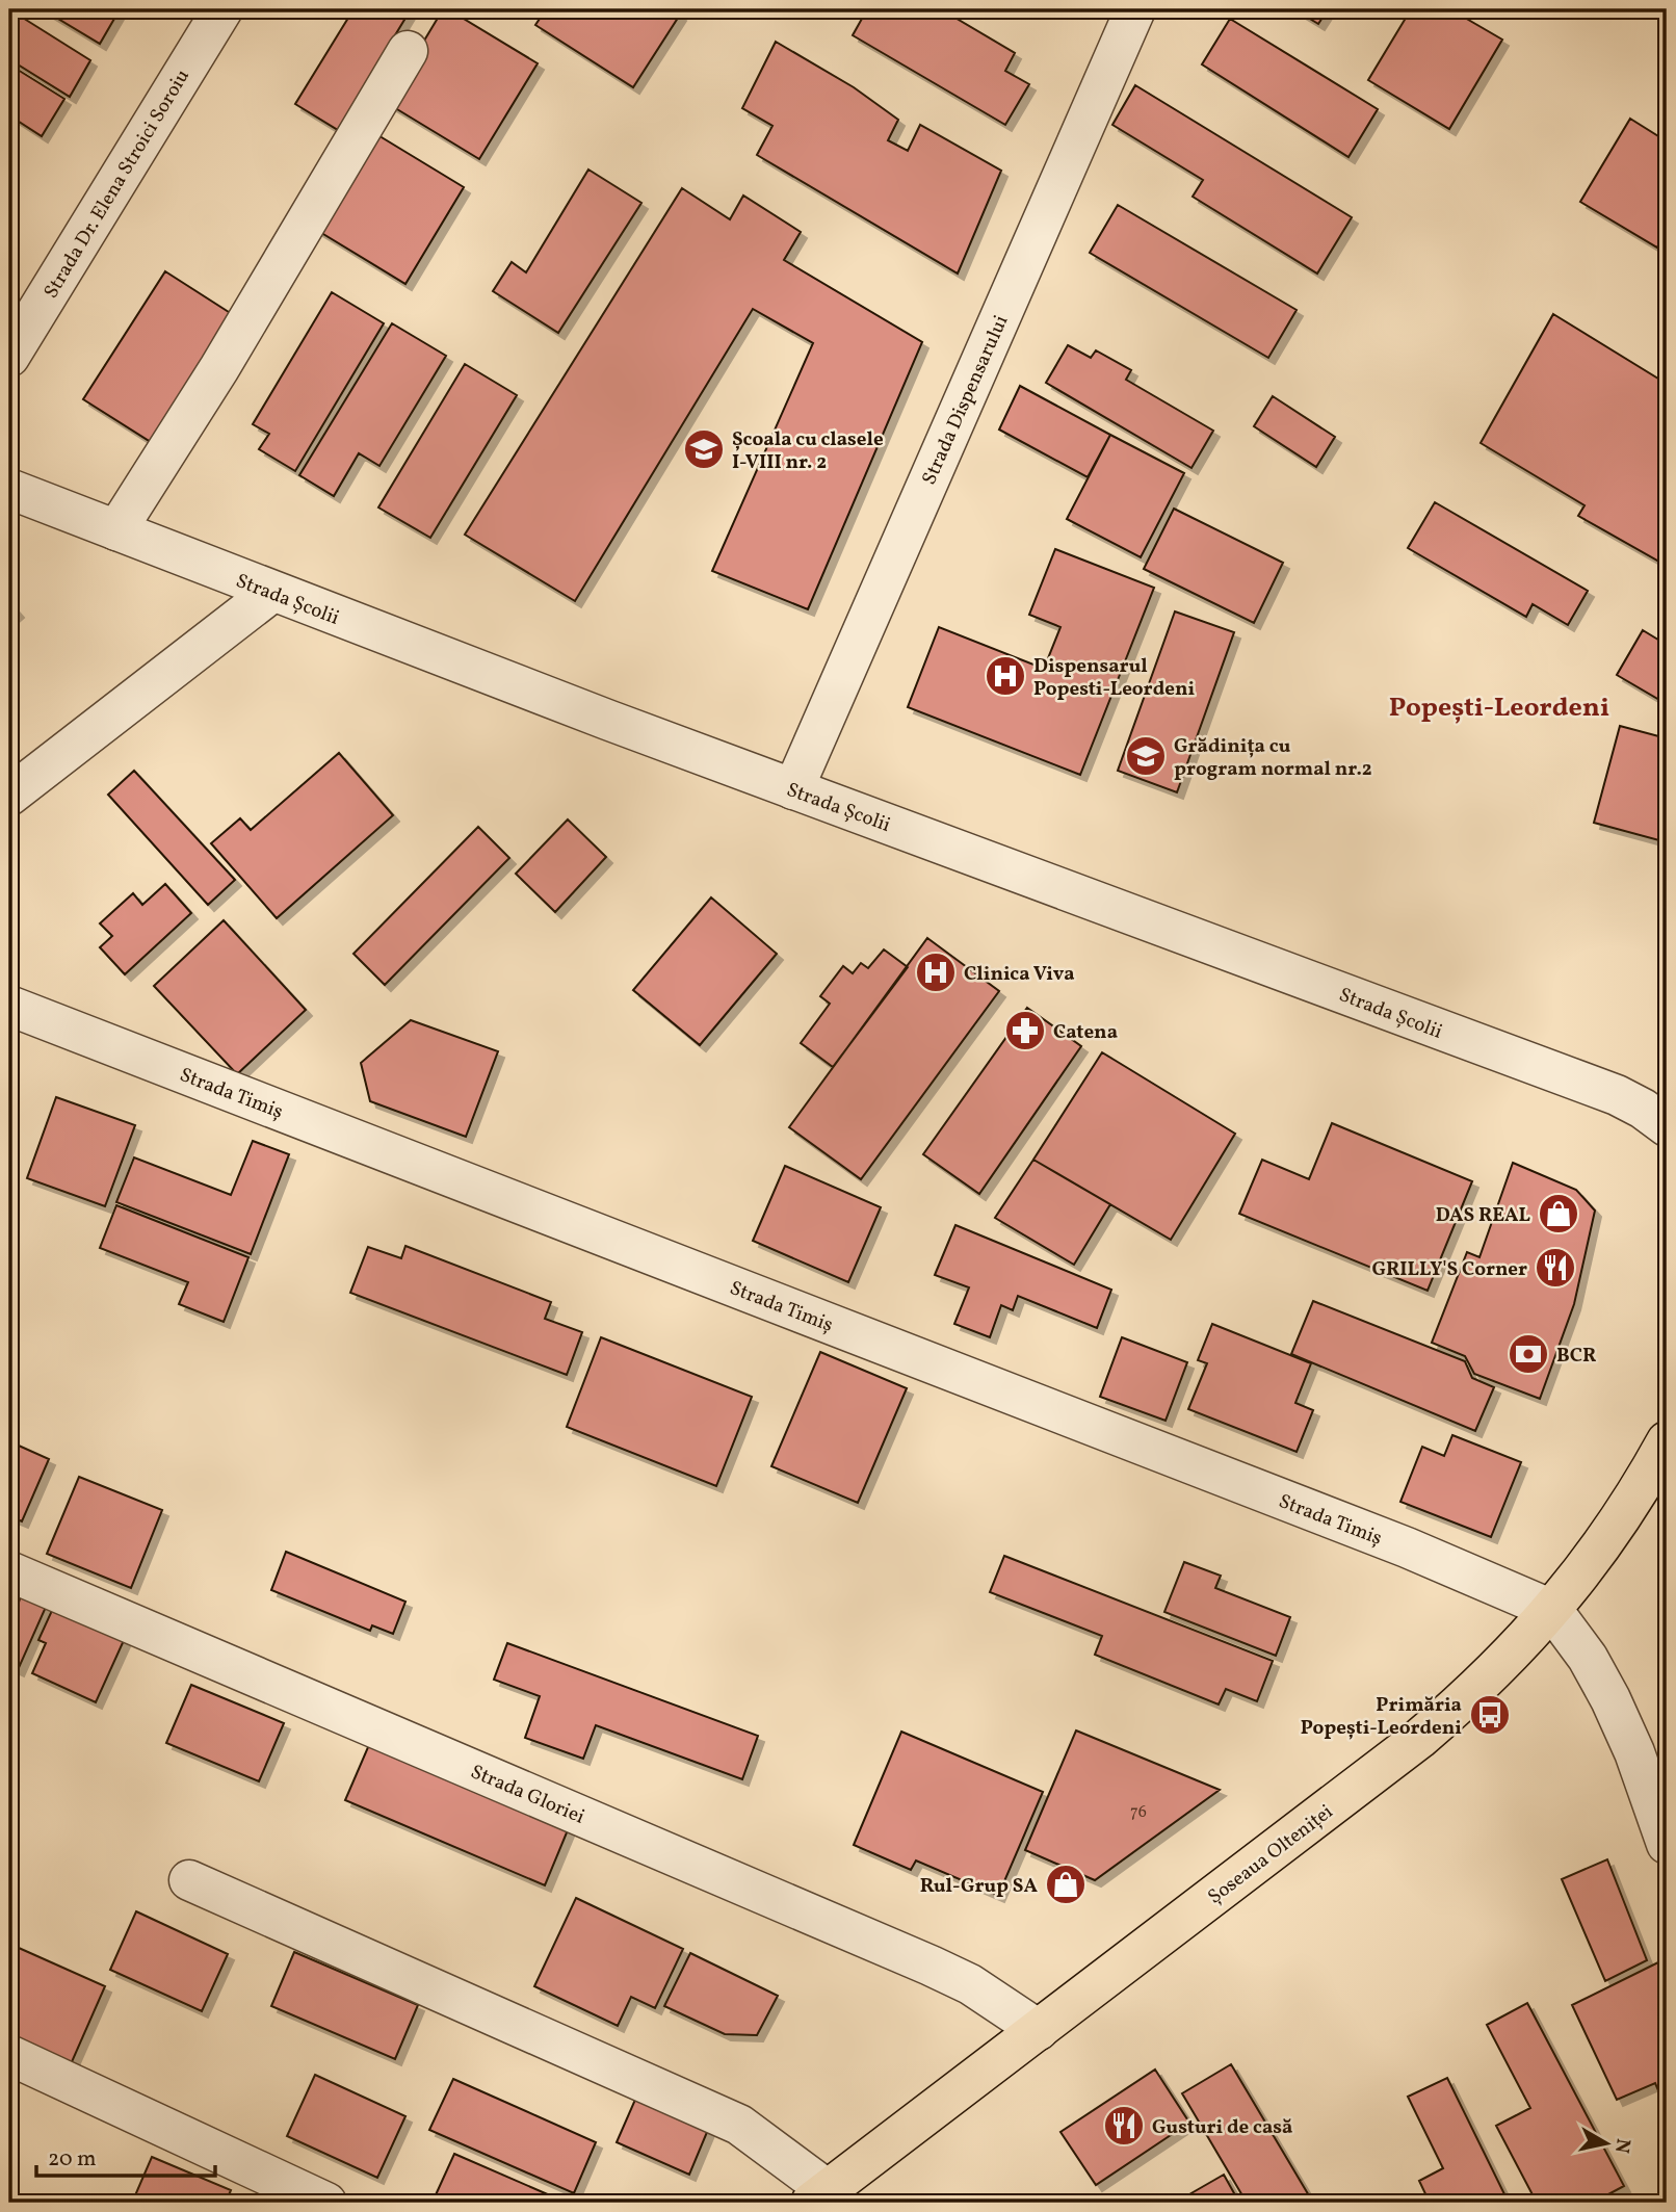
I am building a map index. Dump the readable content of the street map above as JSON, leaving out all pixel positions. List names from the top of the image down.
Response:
{
  "streets": {
    "main road": ["Șoseaua Olteniței"],
    "street": [
      "Strada Dr. Elena Stroici Soroiu",
      "Strada Dispensarului",
      "Strada Școlii",
      "Strada Timiș",
      "Strada Gloriei"
    ]
  },
  "crossings": [
    ["Strada Dispensarului", "Strada Școlii"],
    ["Strada Timiș", "Șoseaua Olteniței"],
    ["Strada Gloriei", "Șoseaua Olteniței"]
  ],
  "districts": ["Popești-Leordeni"],
  "places": {
    "school or university": ["Școala cu clasele I-VIII nr. 2", "Grădinița cu program normal nr.2"],
    "hospital": ["Dispensarul Popesti-Leordeni", "Clinica Viva"],
    "pharmacy": ["Catena"],
    "shop": ["DAS REAL", "Rul-Grup SA"],
    "restaurant": ["GRILLY'S Corner", "Gusturi de casă"],
    "bank": ["BCR"],
    "bus stop": ["Primăria Popești-Leordeni"]
  },
  "house_numbers": ["76"],
  "scale_bar": "20 m",
  "north": "right"
}
